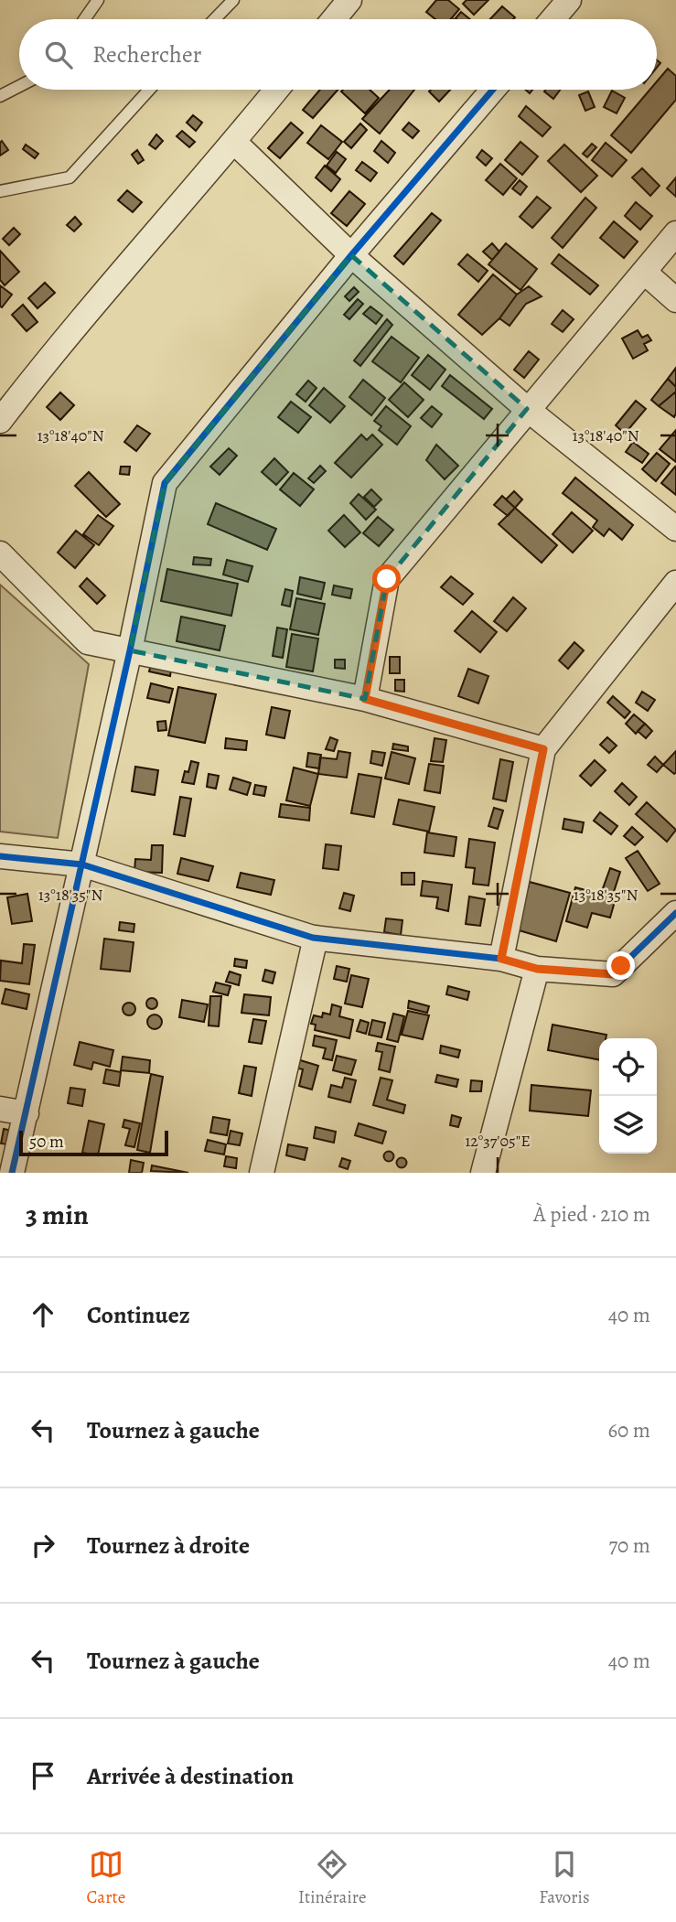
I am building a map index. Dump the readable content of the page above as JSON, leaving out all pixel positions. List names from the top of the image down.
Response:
{
  "scale_bar": "50 m",
  "page": {
    "search": "Rechercher",
    "scale": "50 m",
    "heading": ["3 min", "À pied · 210 m"],
    "list": [
      ["Continuez", "40 m"],
      ["Tournez à gauche", "60 m"],
      ["Tournez à droite", "70 m"],
      ["Tournez à gauche", "40 m"],
      "Arrivée à destination"
    ],
    "nav": ["Carte", "Itinéraire", "Favoris"]
  },
  "coordinates": ["13°18'40\"N", "13°18'35\"N", "12°37'05\"E"]
}
